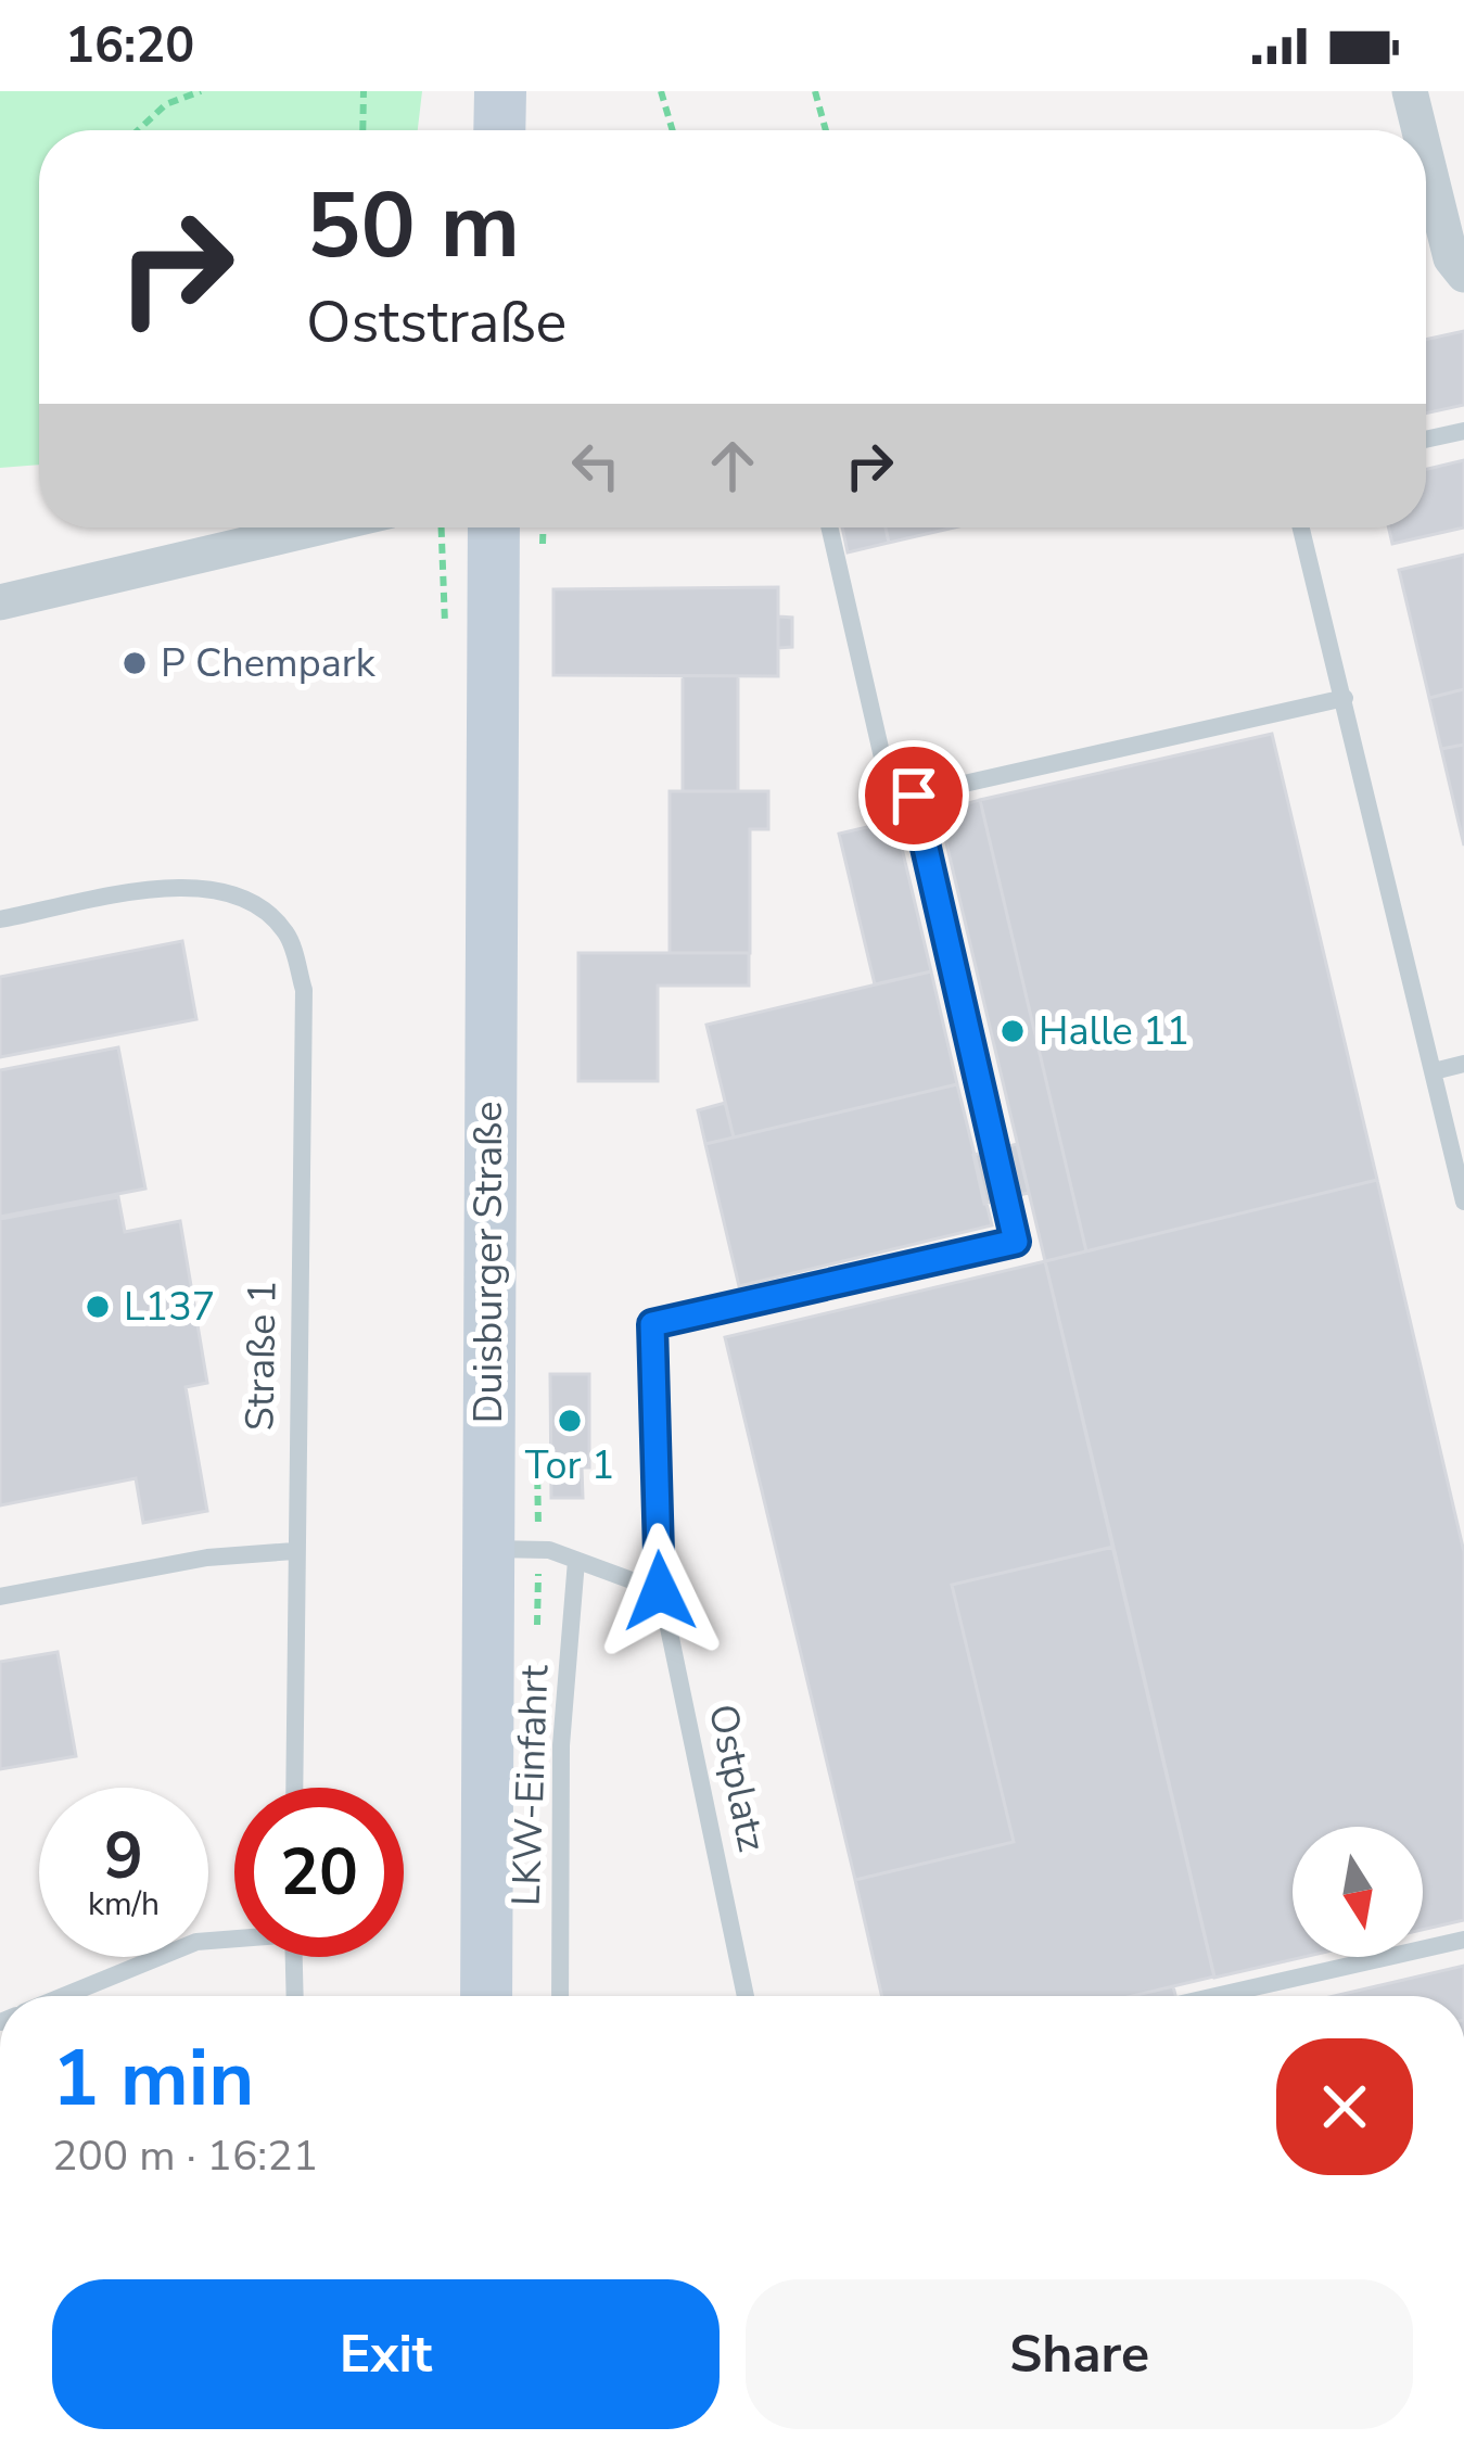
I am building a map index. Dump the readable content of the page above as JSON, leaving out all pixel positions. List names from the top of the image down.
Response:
{
  "streets": {
    "main road": ["Duisburger Straße"],
    "lane": ["Straße 1", "Ostplatz", "LKW-Einfahrt"]
  },
  "places": [
    "P Chempark",
    "Halle 11",
    "L137",
    "Tor 1"
  ],
  "north": "bottom",
  "page": {
    "status": "16:20",
    "turn": ["50 m", "Oststraße"],
    "speed": "9 km/h",
    "limit": "20",
    "heading": ["1 min", "200 m · 16:21"],
    "buttons": ["Exit", "Share"]
  }
}
